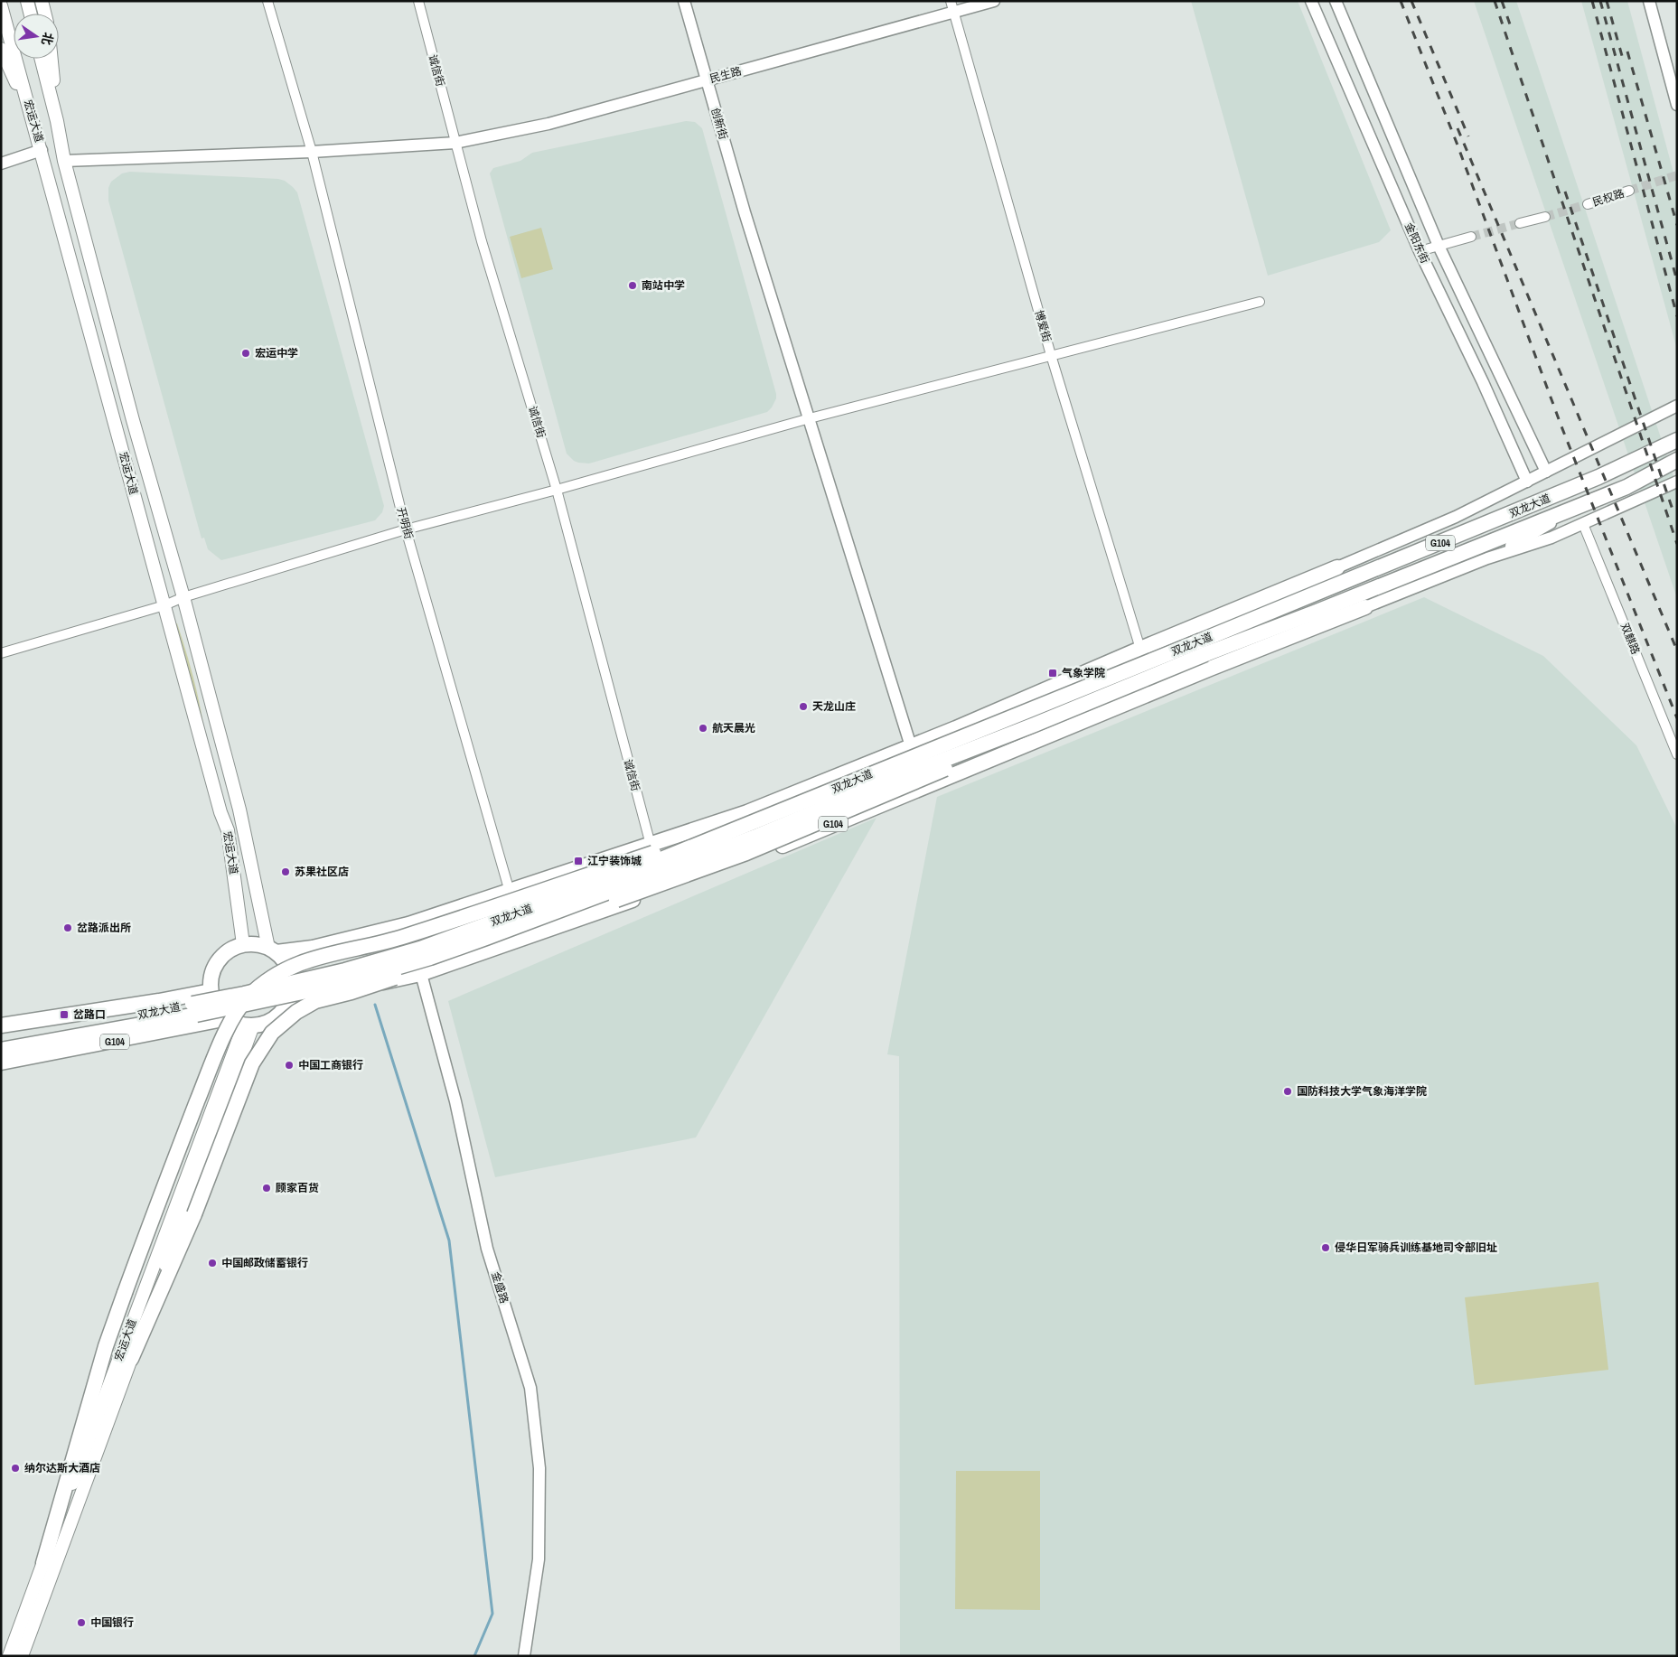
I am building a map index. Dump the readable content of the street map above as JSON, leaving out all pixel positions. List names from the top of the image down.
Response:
{
  "streets": {
    "highway": ["双龙大道", "G104"],
    "main road": ["宏运大道"],
    "street": [
      "诚信街",
      "民生路",
      "创新街",
      "民权路",
      "金阳东街",
      "博爱街",
      "开明街",
      "双麒路",
      "金盛路"
    ]
  },
  "crossings": [
    ["诚信街", "民生路"],
    ["诚信街", "双龙大道"],
    ["民生路", "宏运大道"],
    ["民生路", "创新街"],
    ["民生路", "博爱街"],
    ["民生路", "开明街"],
    ["宏运大道", "双龙大道"],
    ["宏运大道", "G104"],
    ["创新街", "双龙大道"],
    ["博爱街", "双龙大道"],
    ["双龙大道", "开明街"],
    ["双龙大道", "G104"],
    ["双龙大道", "金盛路"],
    ["G104", "金盛路"]
  ],
  "places": {
    "other": [
      "南站中学",
      "宏运中学",
      "天龙山庄",
      "航天晨光",
      "苏果社区店",
      "岔路派出所",
      "中国工商银行",
      "国防科技大学气象海洋学院",
      "顾家百货",
      "侵华日军骑兵训练基地司令部旧址",
      "中国邮政储蓄银行",
      "纳尔达斯大酒店",
      "中国银行"
    ],
    "transit": ["气象学院", "江宁装饰城", "岔路口"]
  },
  "north": "right"
}
